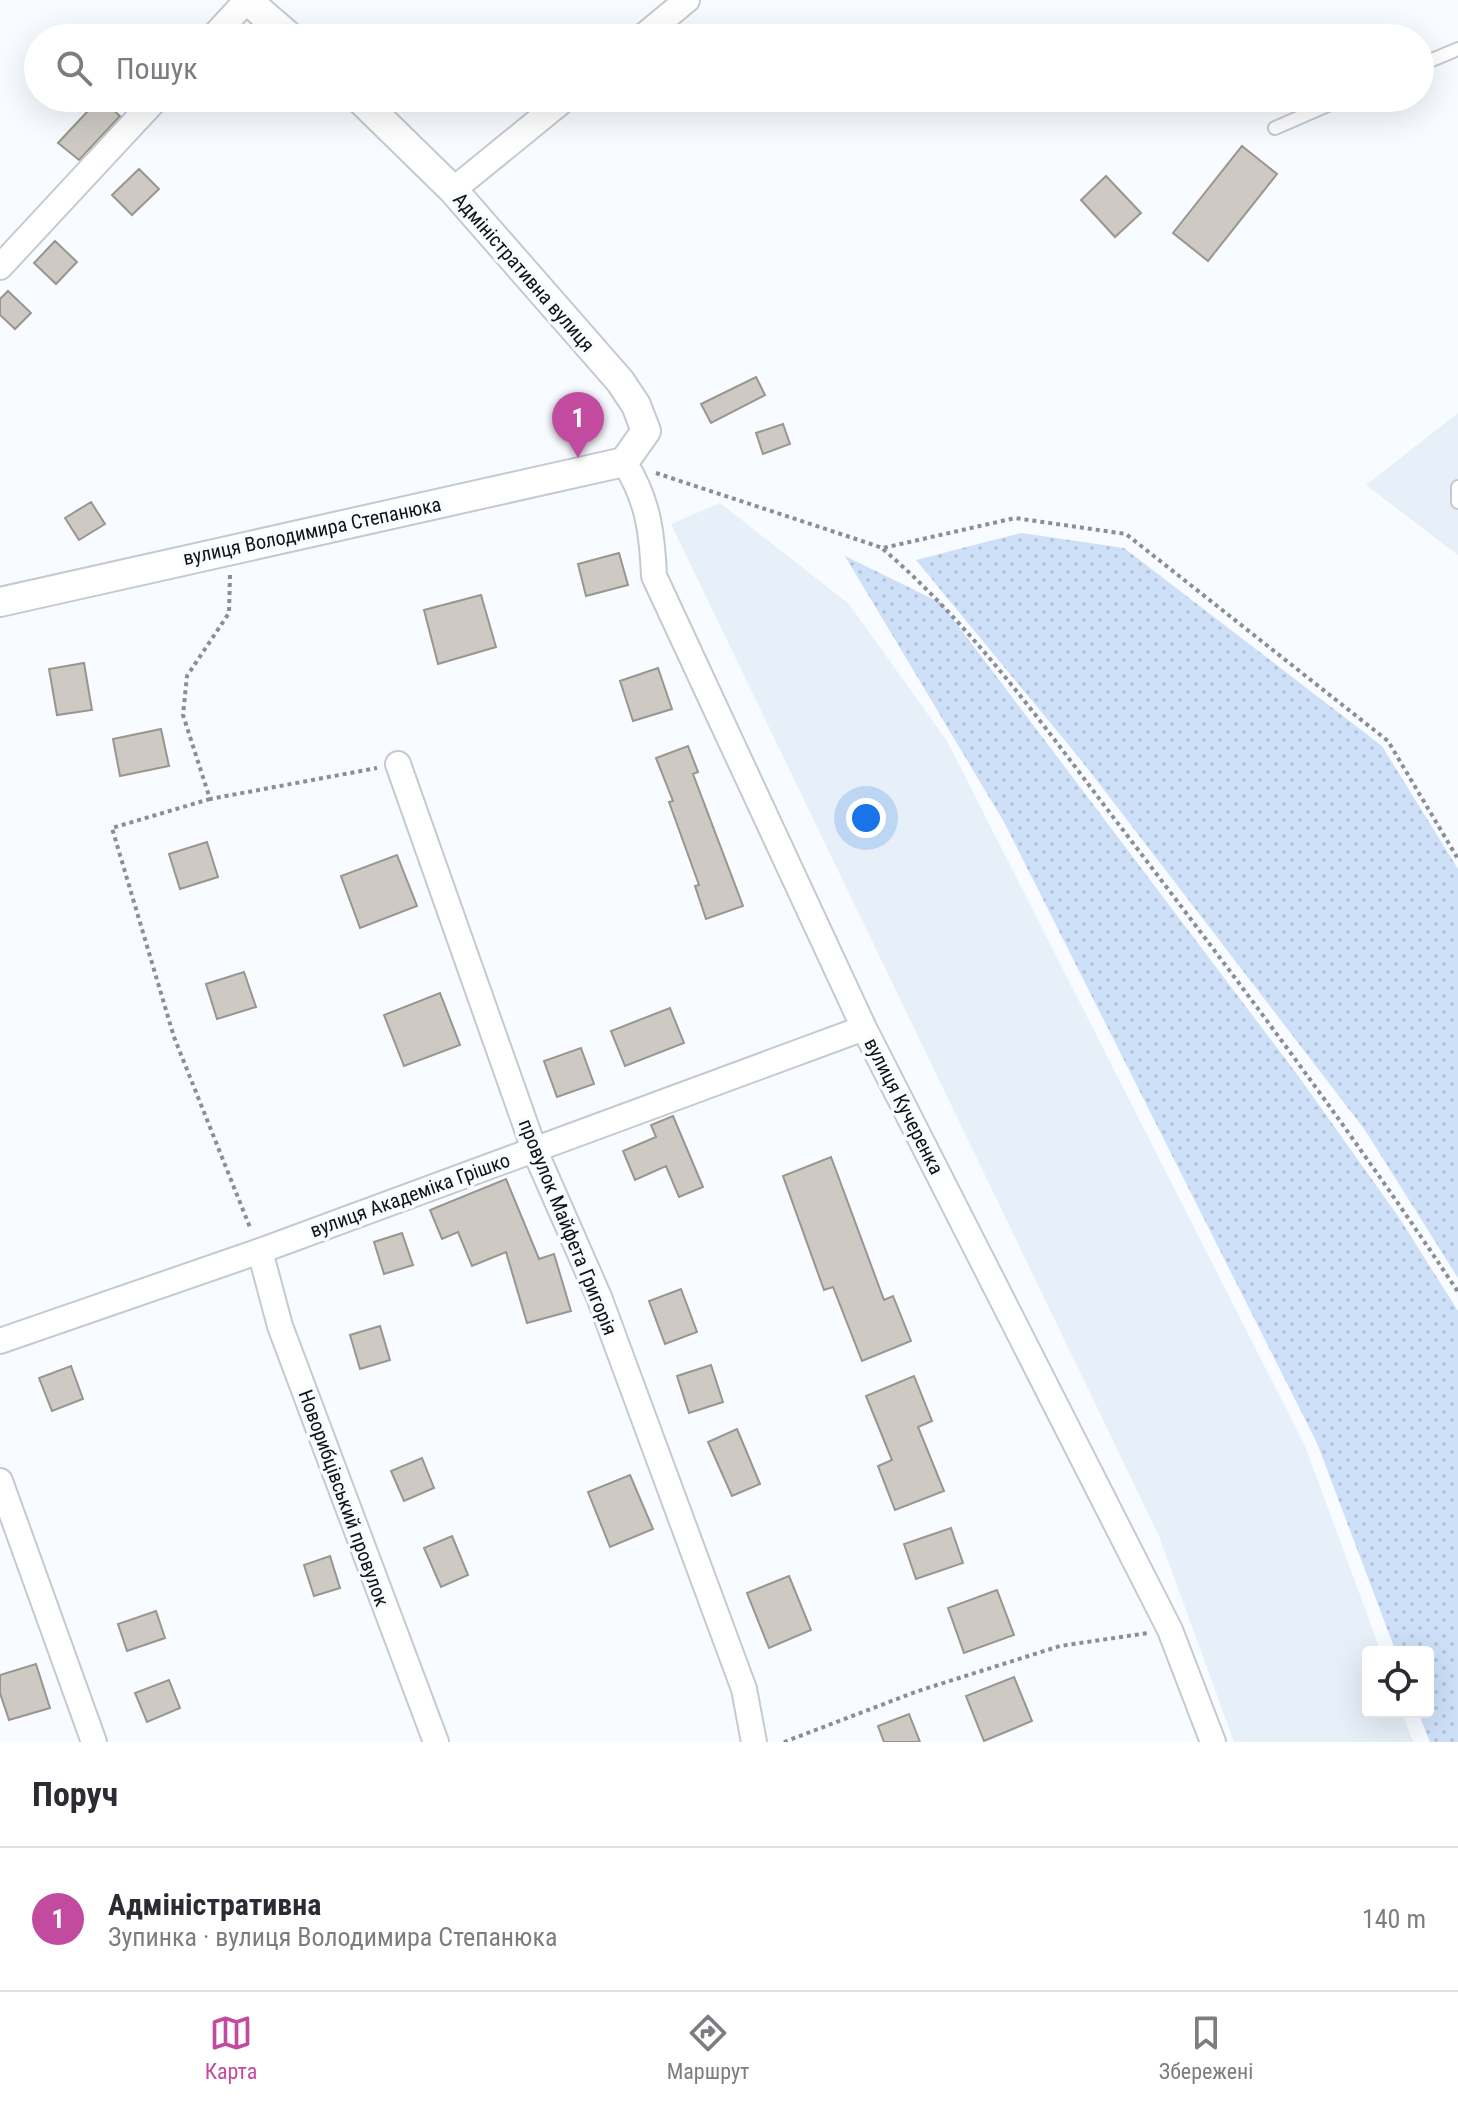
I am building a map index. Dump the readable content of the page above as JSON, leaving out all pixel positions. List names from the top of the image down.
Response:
{
  "streets": {
    "street": [
      "Адміністративна вулиця",
      "вулиця Володимира Степанюка",
      "вулиця Кучеренка",
      "вулиця Академіка Грішко",
      "провулок Майфета Григорія",
      "Новорибцівський провулок"
    ]
  },
  "crossings": [
    ["Адміністративна вулиця", "вулиця Володимира Степанюка"],
    ["Адміністративна вулиця", "вулиця Кучеренка"],
    ["вулиця Володимира Степанюка", "вулиця Кучеренка"],
    ["вулиця Кучеренка", "вулиця Академіка Грішко"],
    ["вулиця Академіка Грішко", "провулок Майфета Григорія"],
    ["вулиця Академіка Грішко", "Новорибцівський провулок"]
  ],
  "page": {
    "search": "Пошук",
    "pins": "1",
    "heading": "Поруч",
    "list": [
      {
        "mark": "1",
        "name": "Адміністративна",
        "note": "Зупинка · вулиця Володимира Степанюка",
        "value": "140 m"
      }
    ],
    "nav": ["Карта", "Маршрут", "Збережені"]
  }
}
